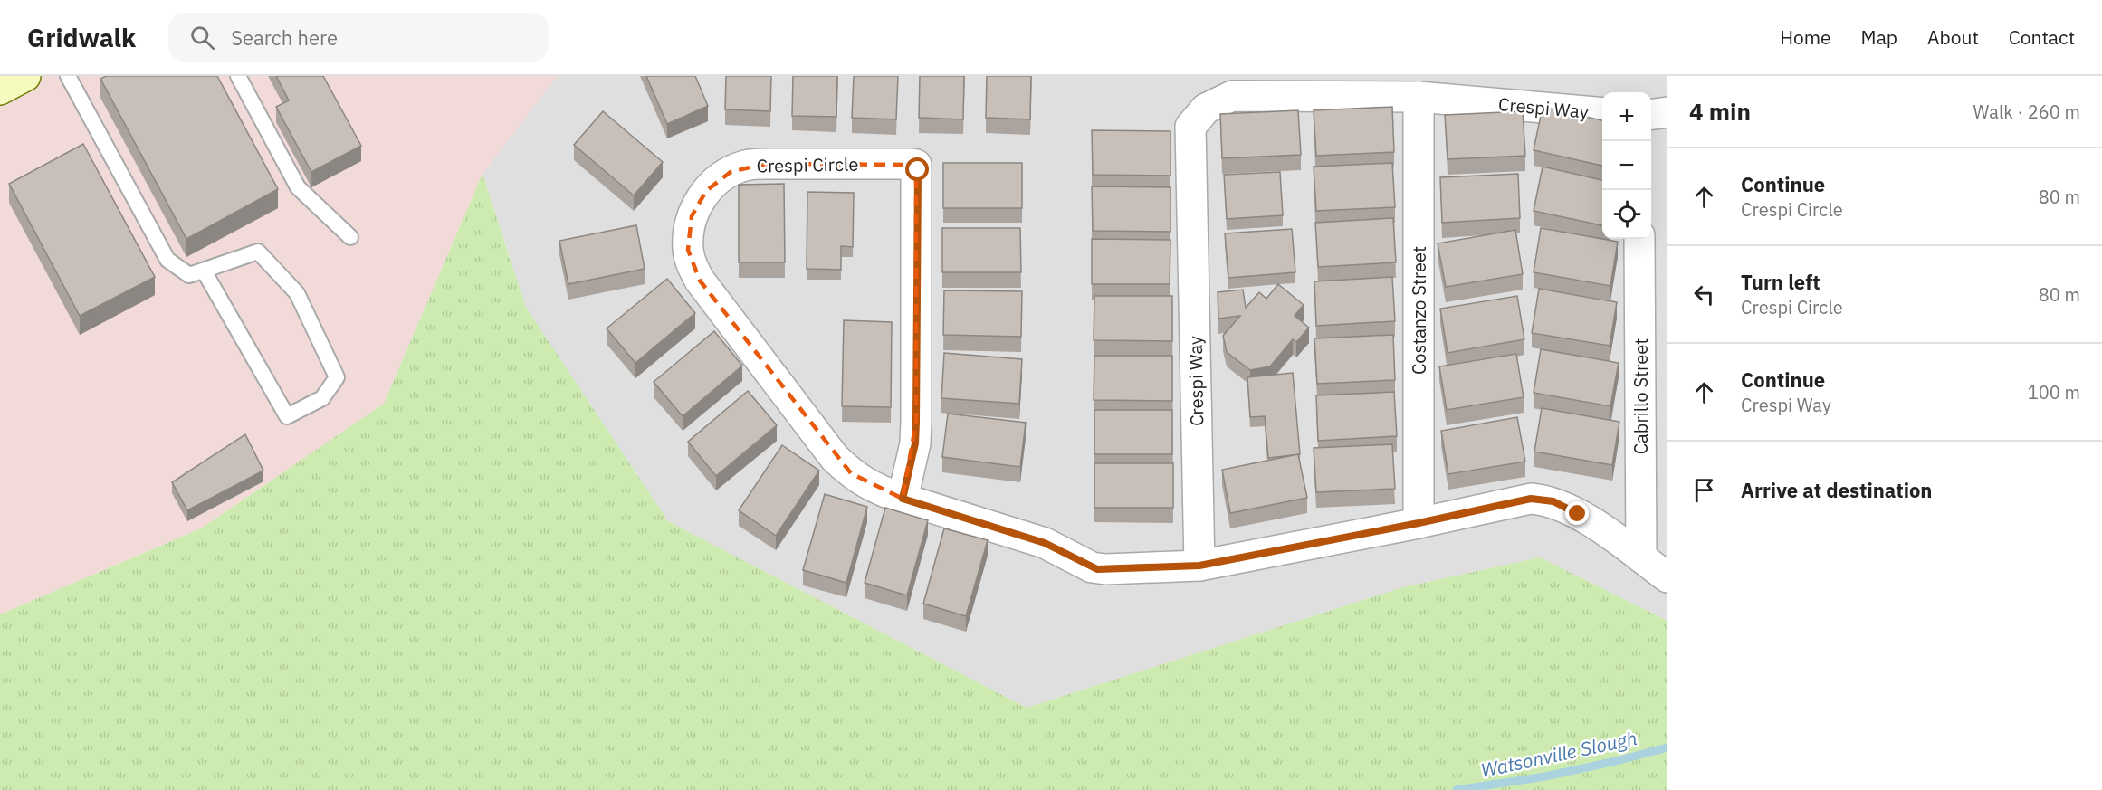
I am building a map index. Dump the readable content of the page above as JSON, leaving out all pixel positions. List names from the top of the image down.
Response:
{
  "streets": {
    "street": [
      "Crespi Way",
      "Crespi Circle",
      "Costanzo Street",
      "Cabrillo Street"
    ]
  },
  "crossings": [
    ["Crespi Way", "Crespi Circle"],
    ["Crespi Way", "Costanzo Street"]
  ],
  "water": ["Watsonville Slough"],
  "page": {
    "header": "Gridwalk",
    "search": "Search here",
    "nav": [
      "Home",
      "Map",
      "About",
      "Contact"
    ],
    "heading": ["4 min", "Walk · 260 m"],
    "map_buttons": ["+", "−"],
    "list": [
      ["Continue", "Crespi Circle", "80 m"],
      ["Turn left", "Crespi Circle", "80 m"],
      ["Continue", "Crespi Way", "100 m"],
      "Arrive at destination"
    ]
  }
}
